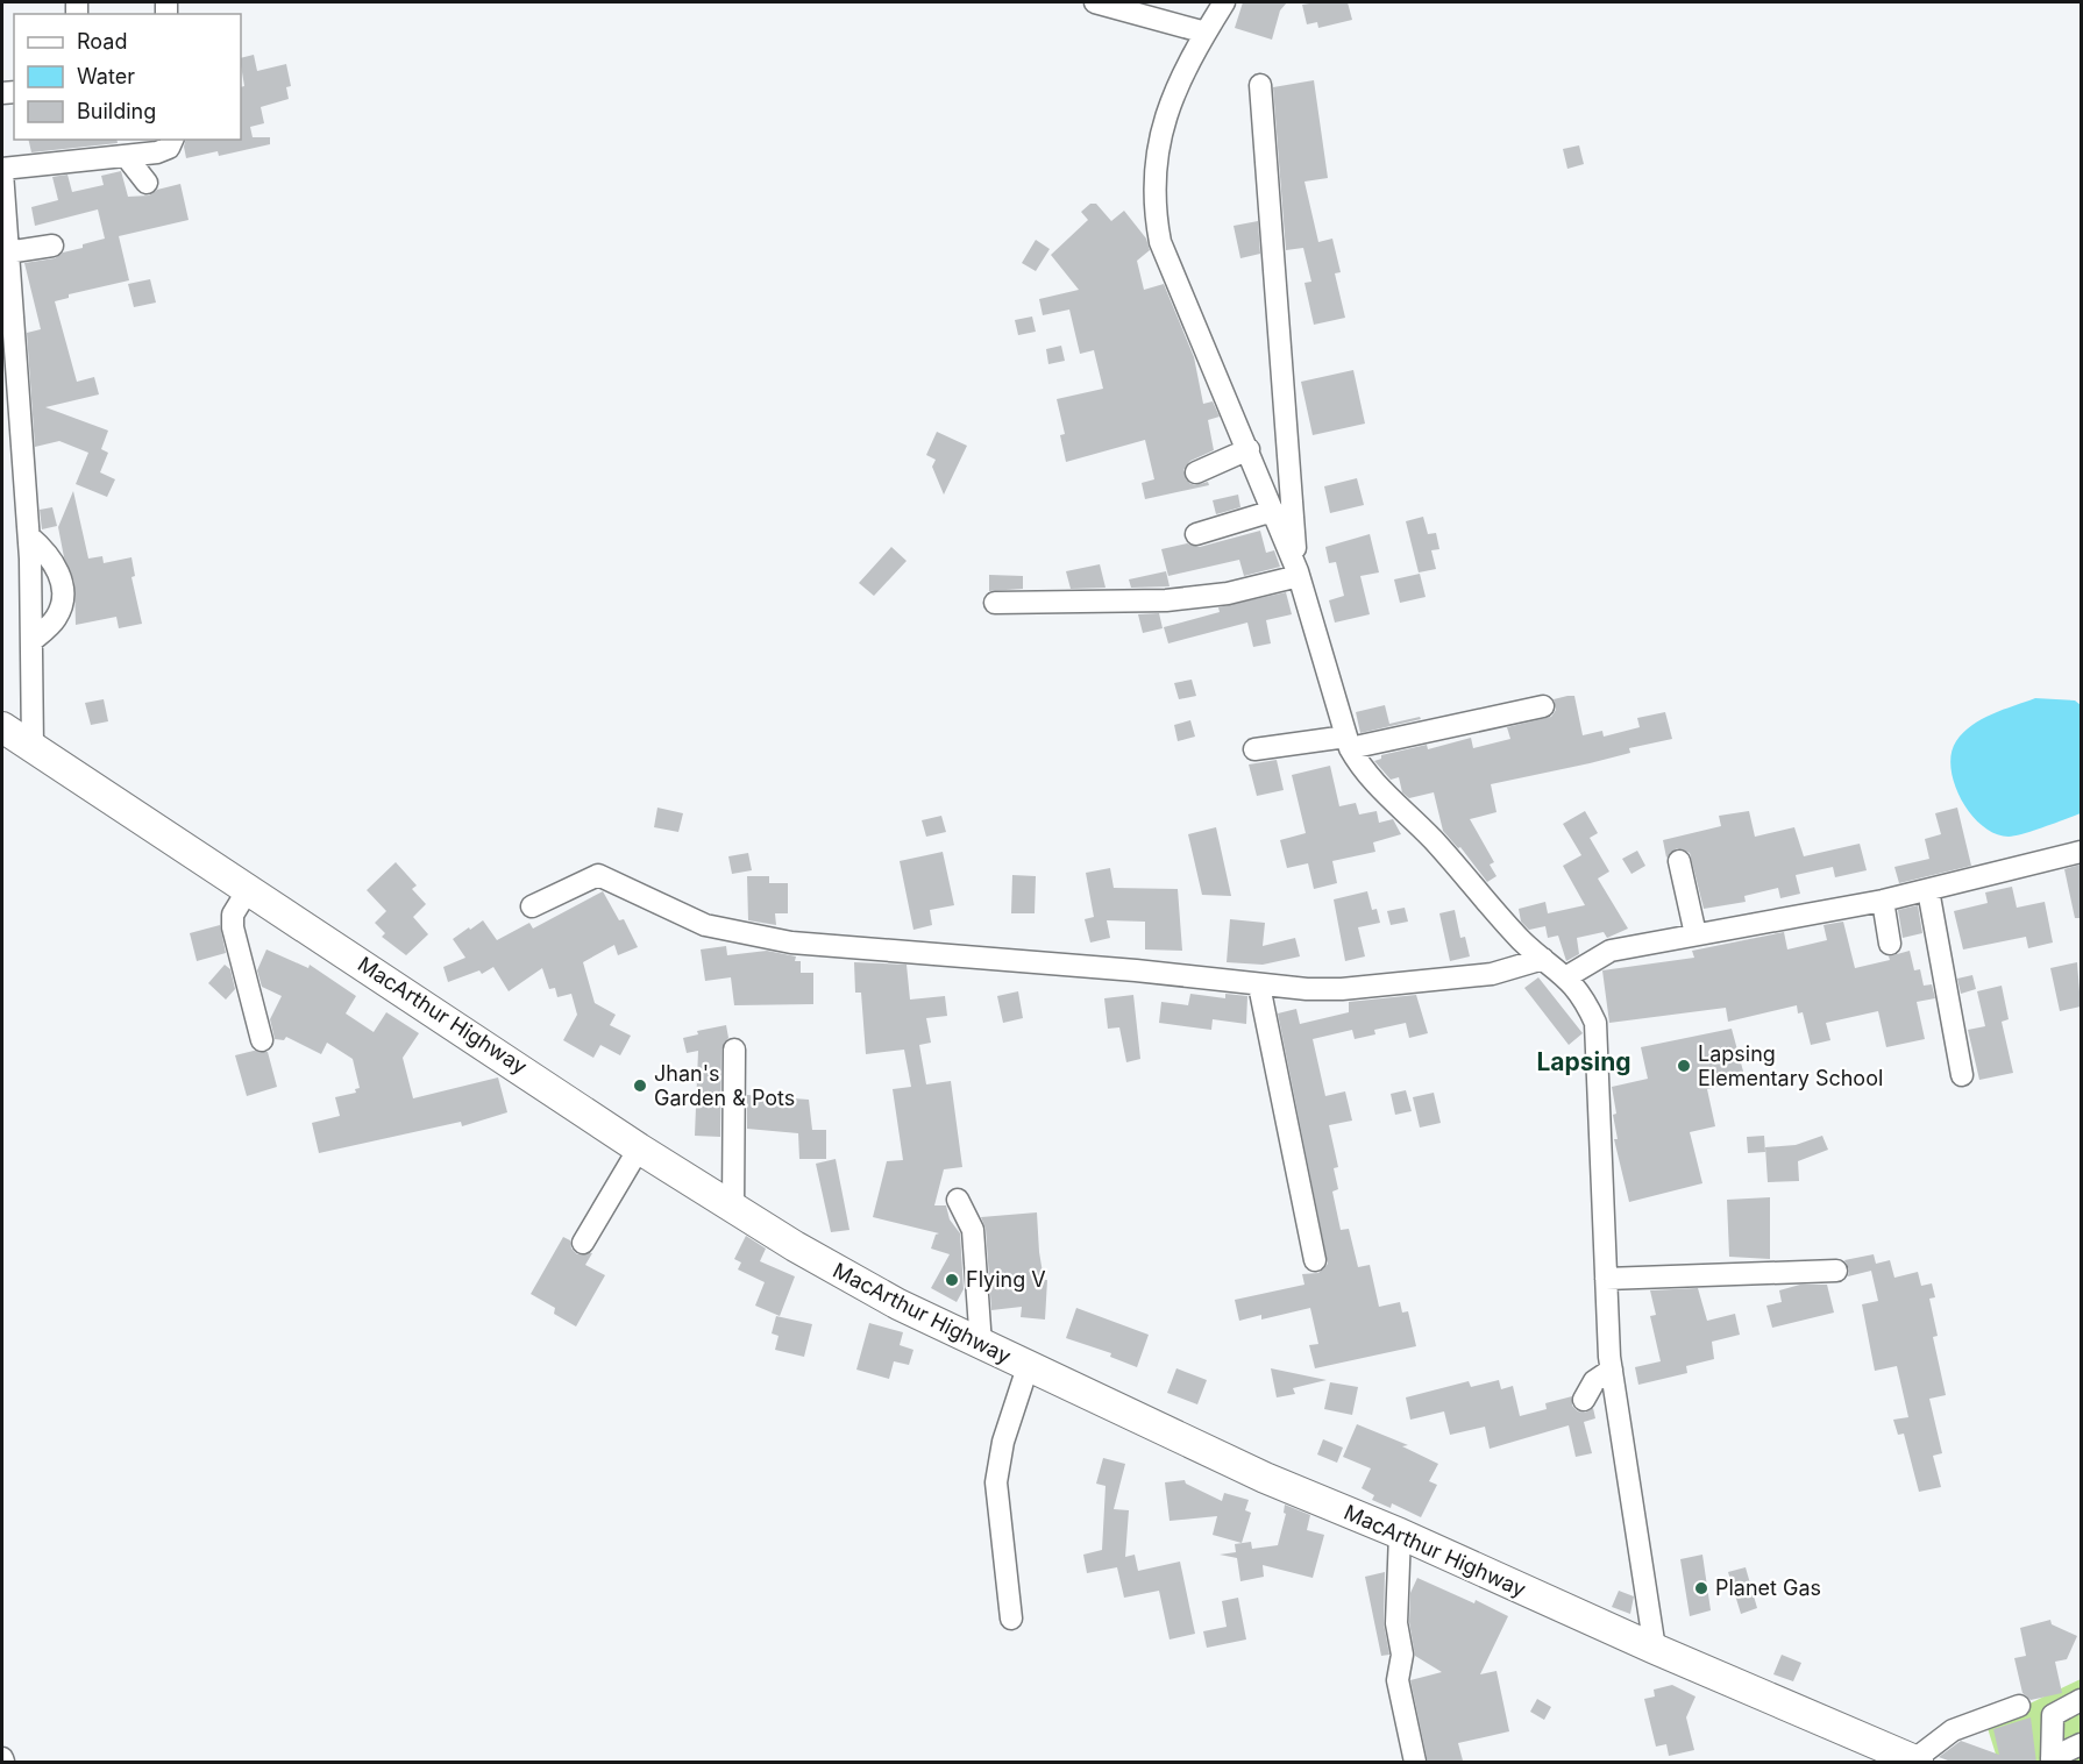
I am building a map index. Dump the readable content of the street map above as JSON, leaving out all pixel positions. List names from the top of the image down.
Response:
{
  "streets": {
    "highway": ["MacArthur Highway"]
  },
  "districts": ["Lapsing"],
  "places": [
    "Lapsing Elementary School",
    "Jhan's Garden & Pots",
    "Flying V",
    "Planet Gas"
  ],
  "legend": ["Road", "Water", "Building"]
}
